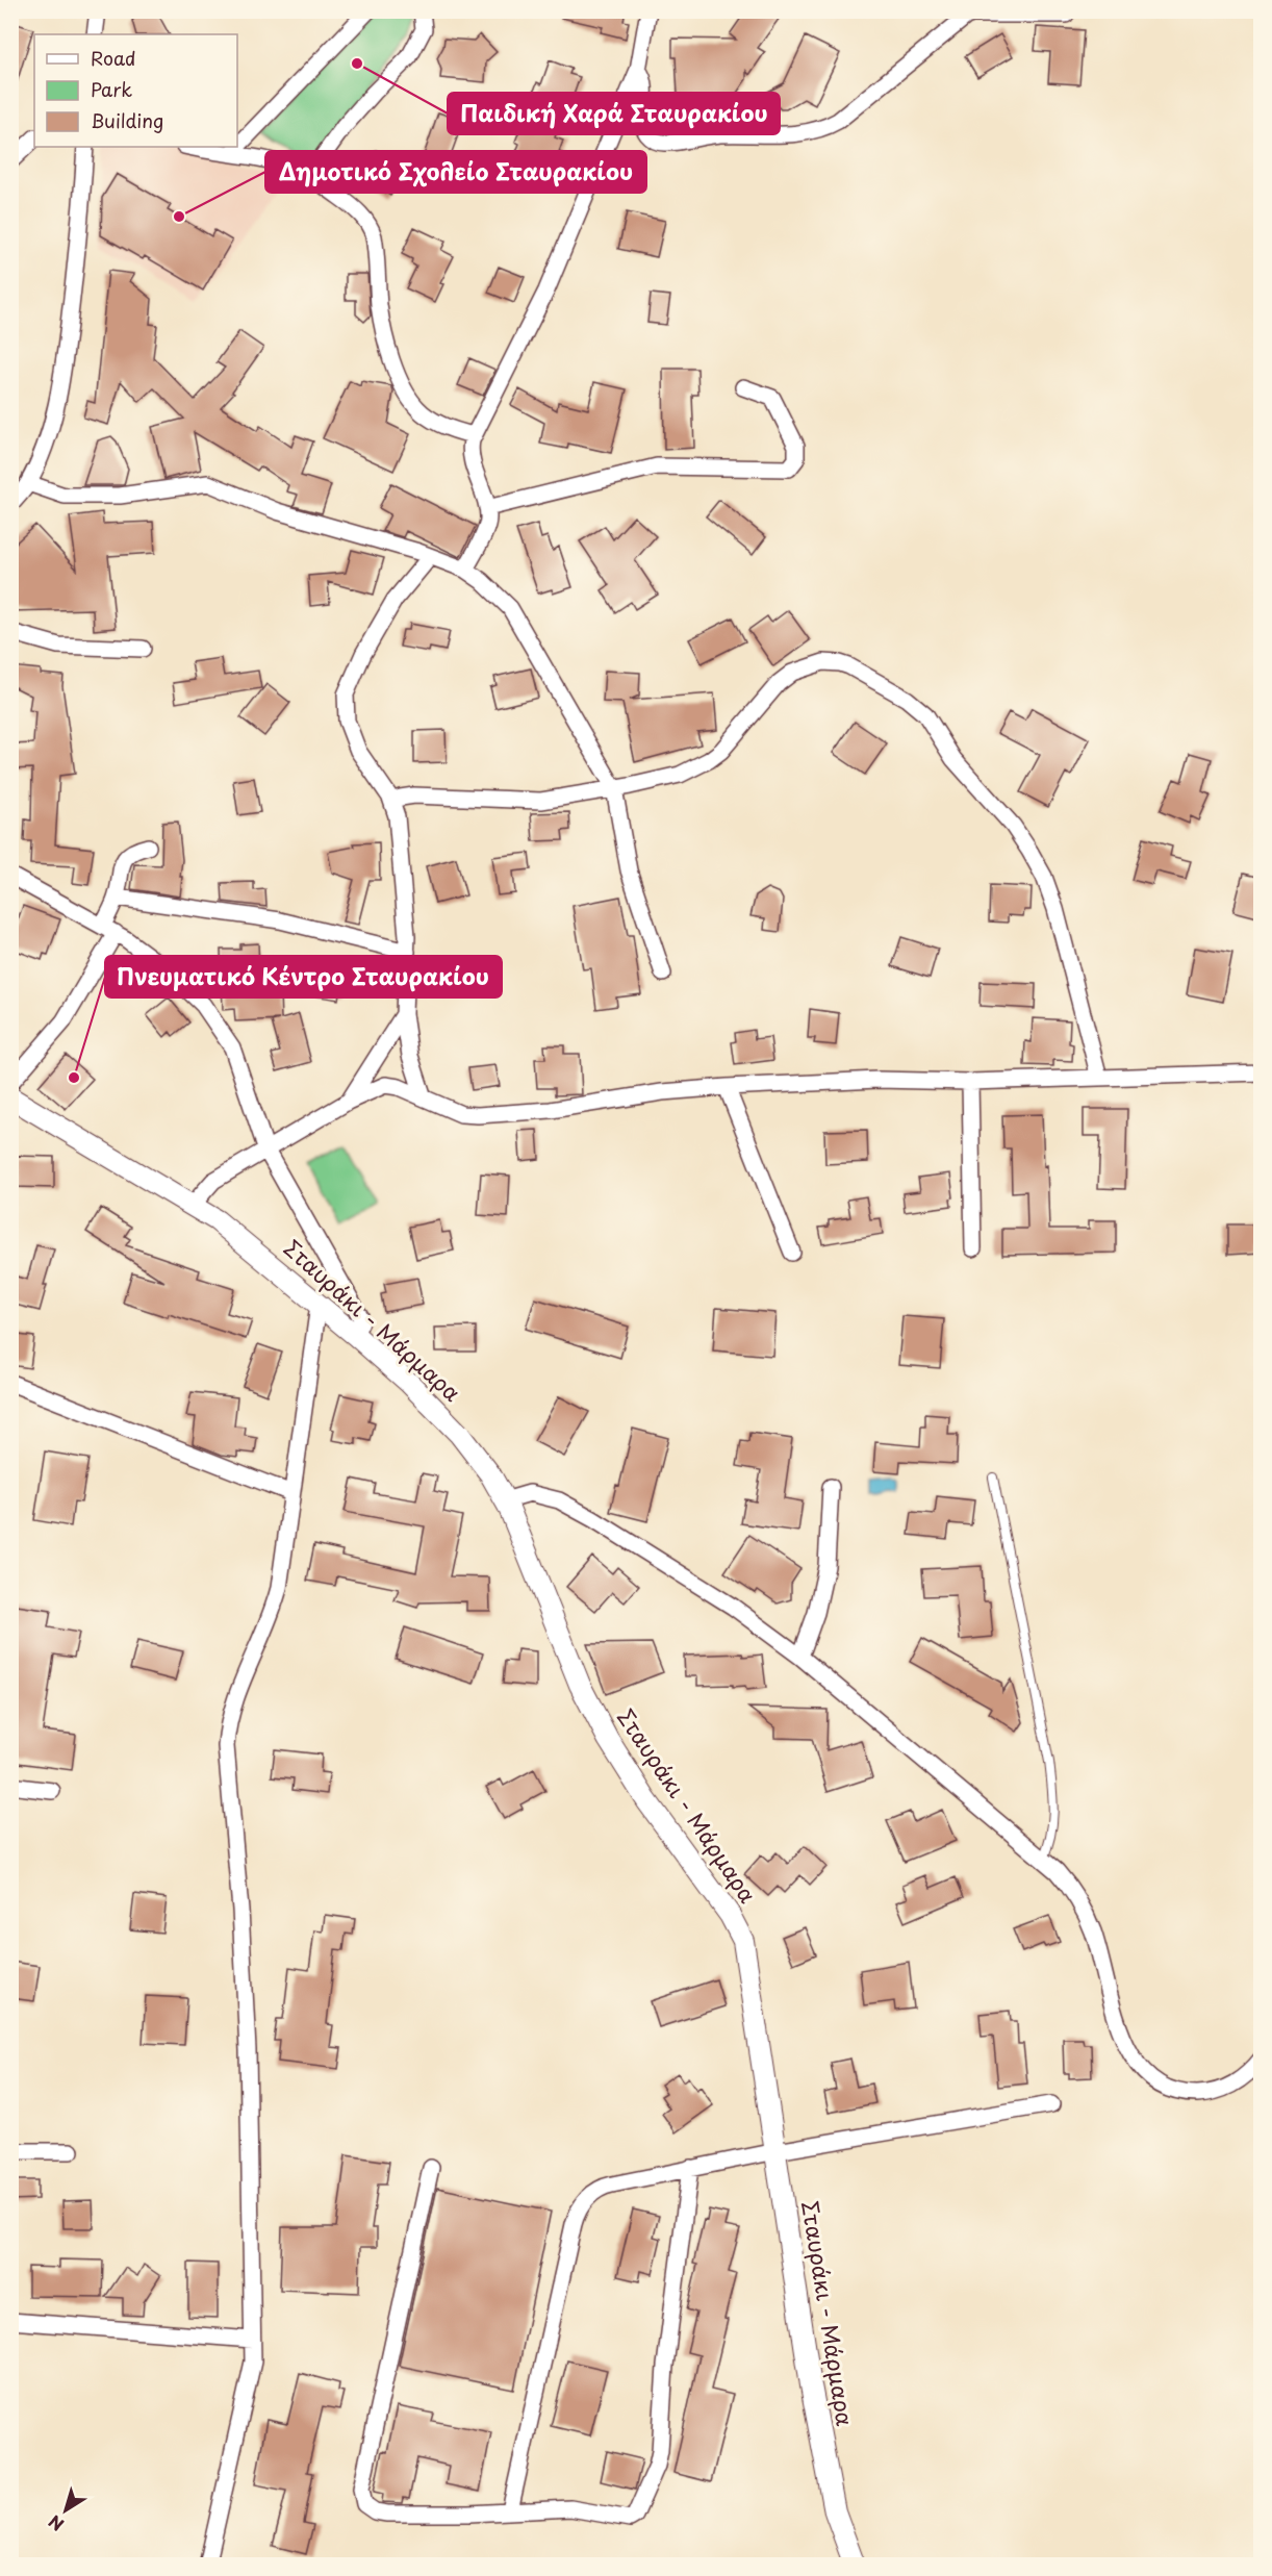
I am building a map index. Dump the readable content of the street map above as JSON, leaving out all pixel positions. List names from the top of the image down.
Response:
{
  "streets": {
    "street": ["Σταυράκι - Μάρμαρα"]
  },
  "places": ["Παιδική Χαρά Σταυρακίου", "Δημοτικό Σχολείο Σταυρακίου", "Πνευματικό Κέντρο Σταυρακίου"],
  "legend": ["Road", "Park", "Building"],
  "north": "bottom left"
}
